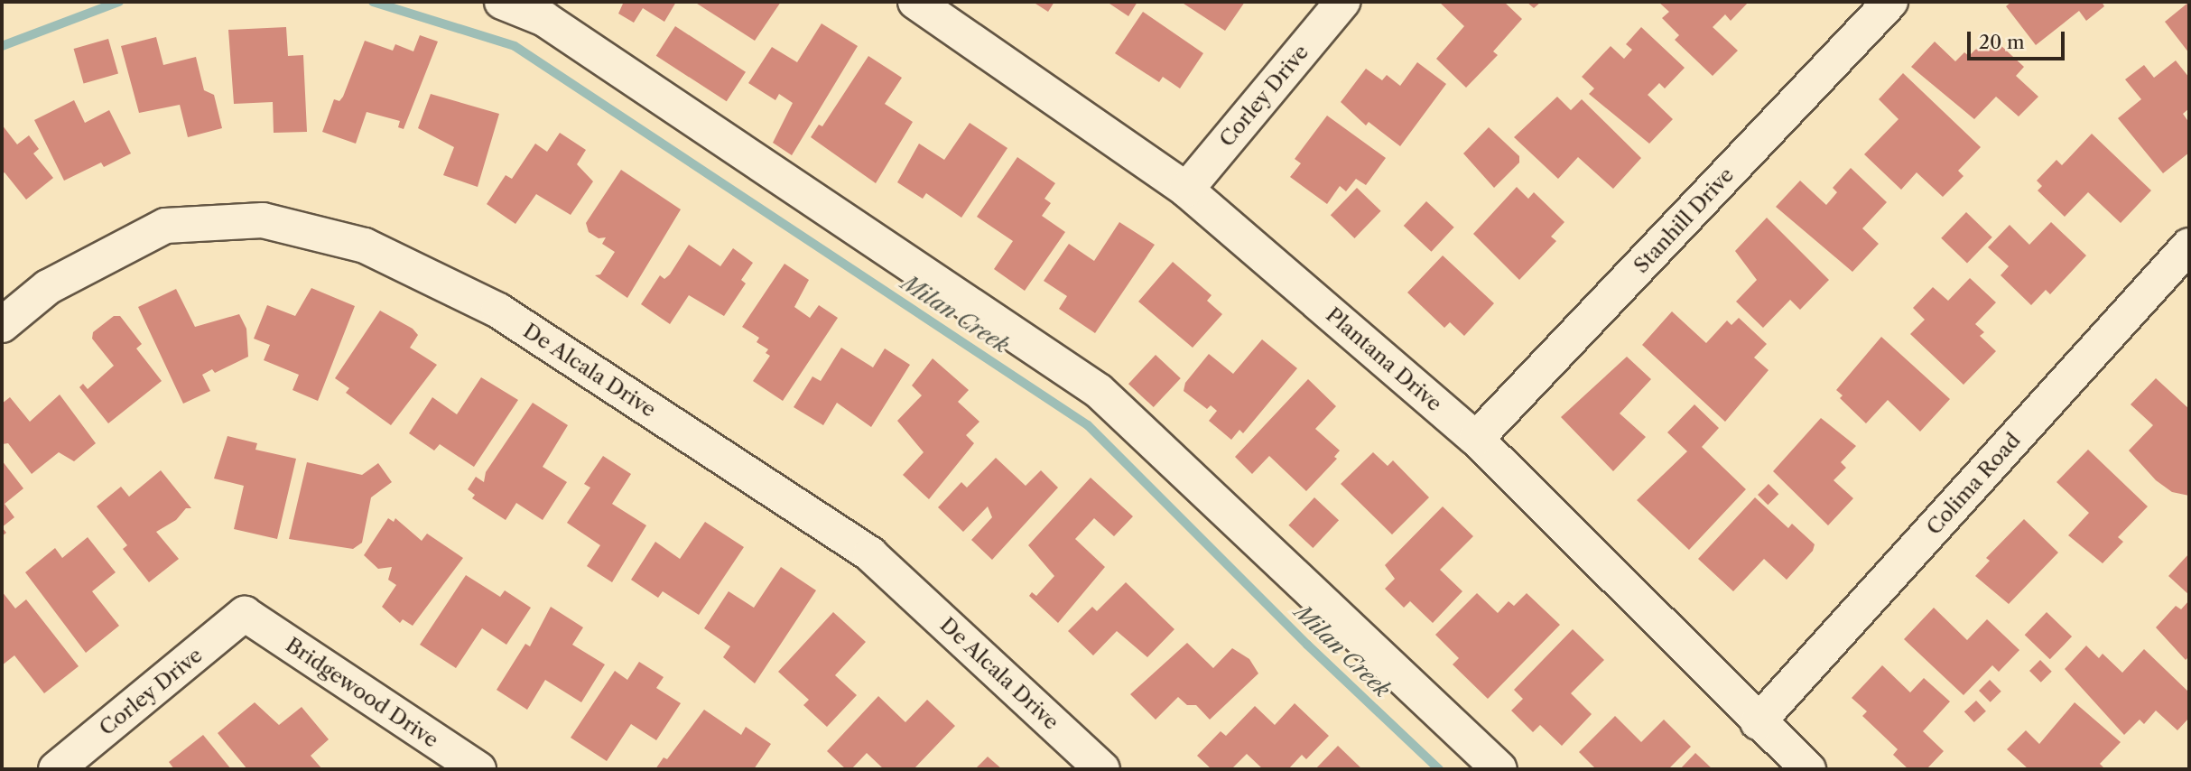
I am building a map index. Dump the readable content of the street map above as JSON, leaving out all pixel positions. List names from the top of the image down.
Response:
{
  "streets": {
    "street": [
      "Corley Drive",
      "Stanhill Drive",
      "Plantana Drive",
      "De Alcala Drive",
      "Colima Road",
      "Bridgewood Drive"
    ]
  },
  "crossings": [
    ["Corley Drive", "Plantana Drive"],
    ["Corley Drive", "Bridgewood Drive"],
    ["Stanhill Drive", "Plantana Drive"],
    ["Plantana Drive", "Colima Road"]
  ],
  "water": ["Milan Creek"],
  "scale_bar": "20 m"
}
